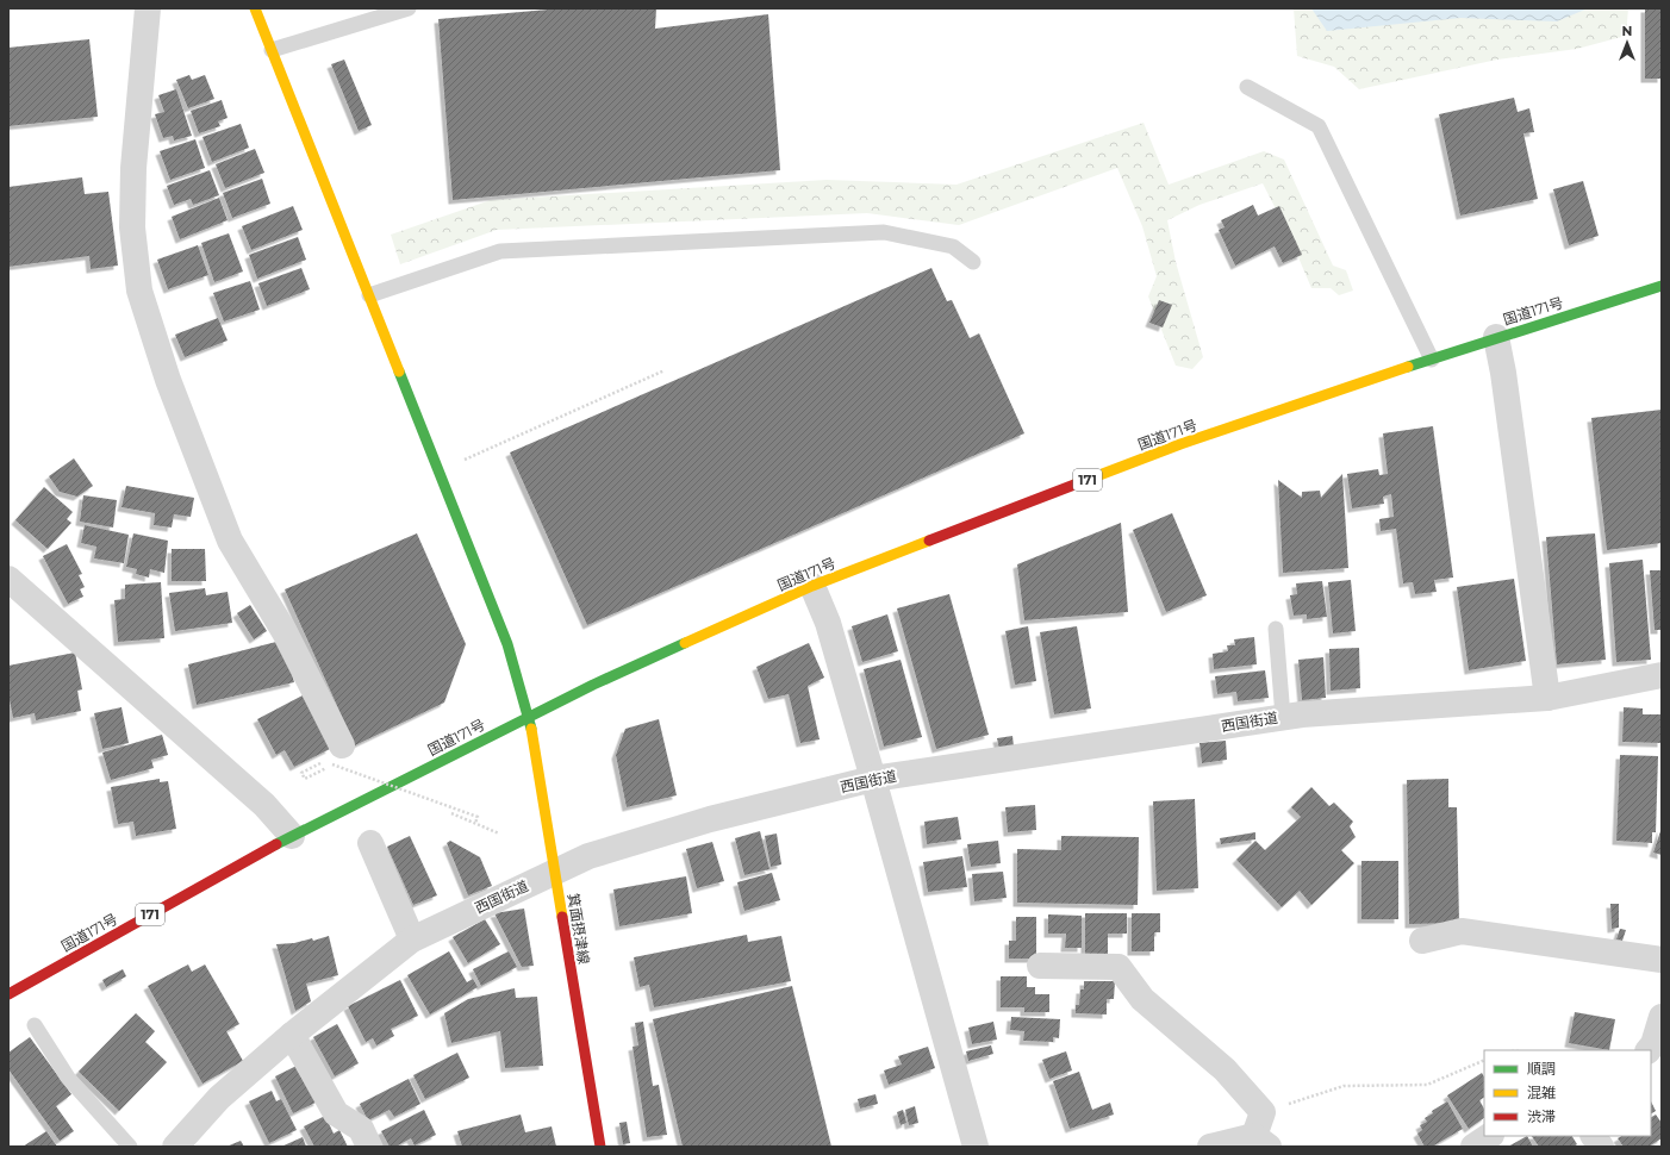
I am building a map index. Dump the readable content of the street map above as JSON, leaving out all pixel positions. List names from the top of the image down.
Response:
{
  "streets": {
    "main road": ["国道171号", "171", "箕面摂津線"],
    "street": ["西国街道"]
  },
  "crossings": [
    ["国道171号", "箕面摂津線"],
    ["西国街道", "箕面摂津線"]
  ],
  "legend": ["順調", "混雑", "渋滞"],
  "north": "top"
}
